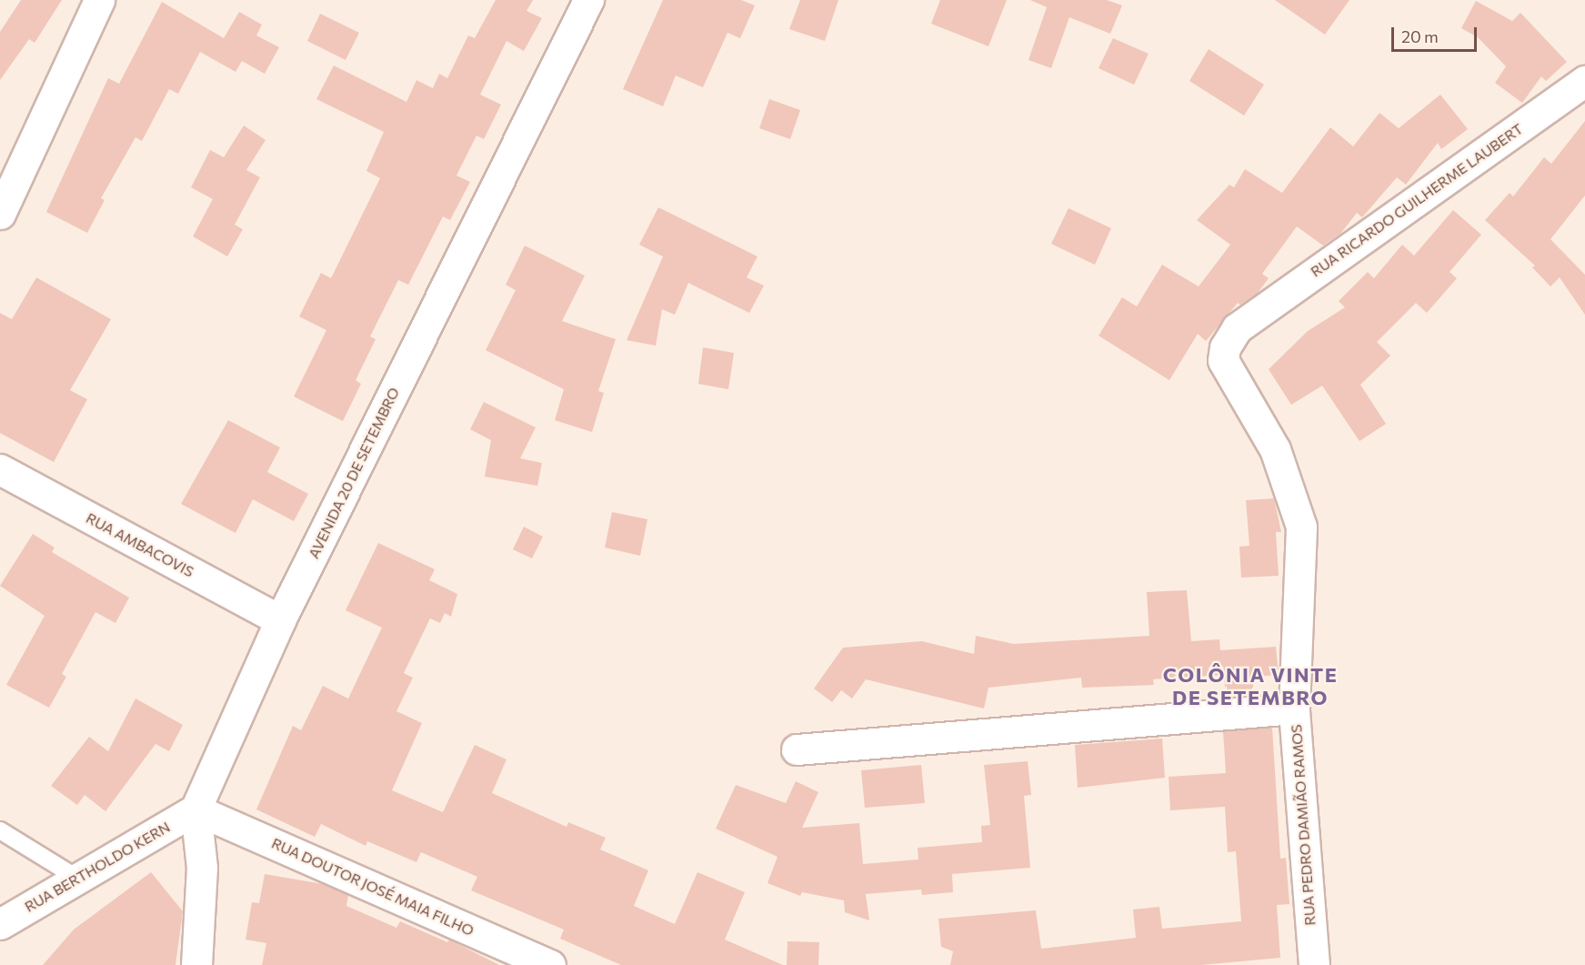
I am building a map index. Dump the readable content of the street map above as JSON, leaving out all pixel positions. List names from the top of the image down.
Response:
{
  "streets": {
    "street": [
      "RUA RICARDO GUILHERME LAUBERT",
      "AVENIDA 20 DE SETEMBRO",
      "RUA AMBACOVIS",
      "RUA PEDRO DAMIÃO RAMOS",
      "RUA BERTHOLDO KERN",
      "RUA DOUTOR JOSÉ MAIA FILHO"
    ]
  },
  "crossings": [
    ["RUA RICARDO GUILHERME LAUBERT", "RUA PEDRO DAMIÃO RAMOS"],
    ["AVENIDA 20 DE SETEMBRO", "RUA AMBACOVIS"],
    ["AVENIDA 20 DE SETEMBRO", "RUA BERTHOLDO KERN"],
    ["AVENIDA 20 DE SETEMBRO", "RUA DOUTOR JOSÉ MAIA FILHO"],
    ["RUA BERTHOLDO KERN", "RUA DOUTOR JOSÉ MAIA FILHO"]
  ],
  "districts": ["COLÔNIA VINTE DE SETEMBRO"],
  "scale_bar": "20 m"
}
